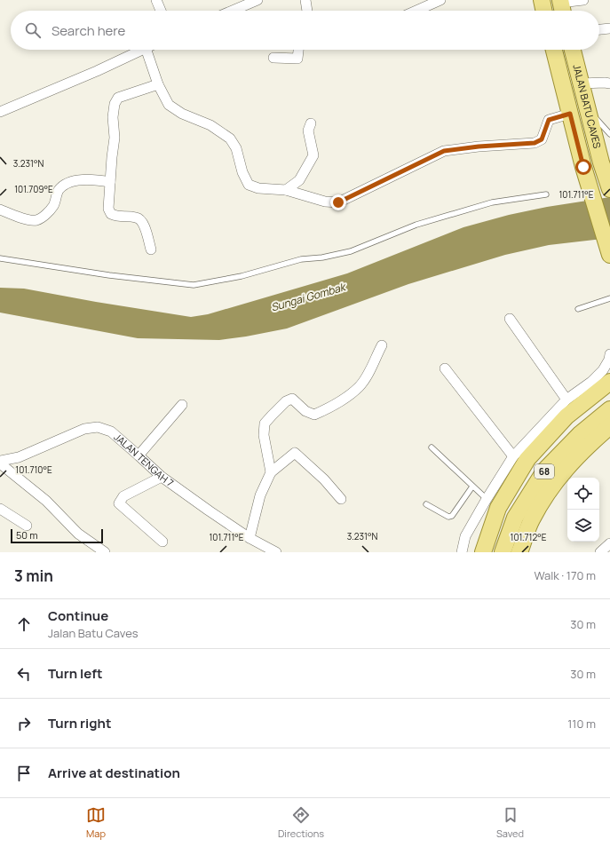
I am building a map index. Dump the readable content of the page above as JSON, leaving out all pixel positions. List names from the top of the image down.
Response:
{
  "streets": {
    "main road": ["JALAN BATU CAVES", "68"],
    "street": ["JALAN TENGAH 7"]
  },
  "water": ["Sungai Gombak"],
  "scale_bar": "50 m",
  "page": {
    "search": "Search here",
    "scale": "50 m",
    "heading": ["3 min", "Walk · 170 m"],
    "list": [
      ["Continue", "Jalan Batu Caves", "30 m"],
      ["Turn left", "30 m"],
      ["Turn right", "110 m"],
      "Arrive at destination"
    ],
    "nav": ["Map", "Directions", "Saved"]
  },
  "coordinates": [
    "3.231°N",
    "101.709°E",
    "101.711°E",
    "101.710°E",
    "101.712°E"
  ]
}
